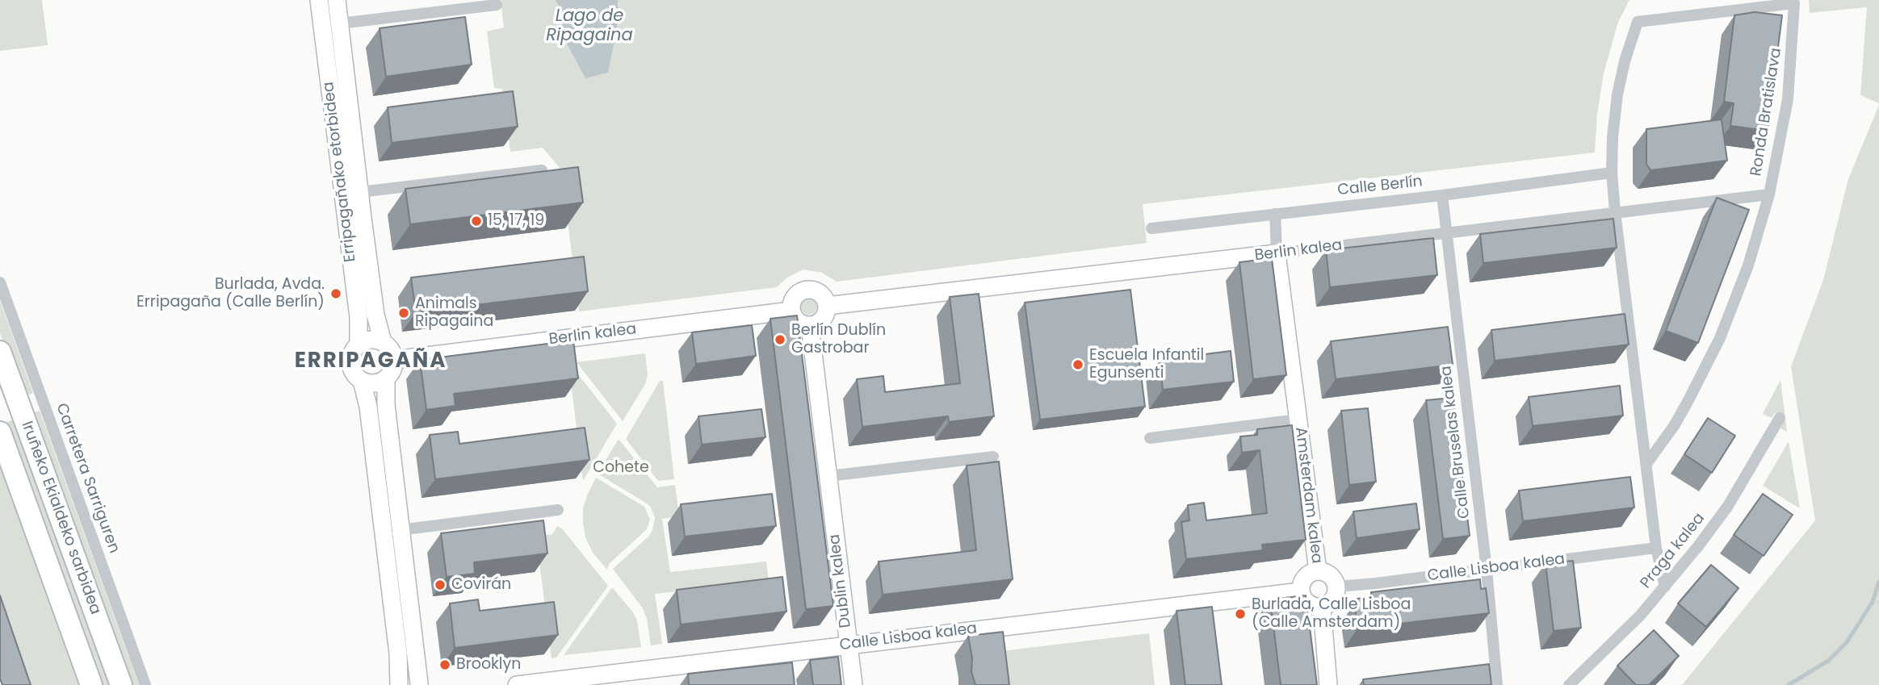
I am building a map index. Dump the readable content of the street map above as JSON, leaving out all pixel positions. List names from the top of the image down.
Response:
{
  "streets": {
    "highway": ["Iruñeko Ekialdeko sarbidea"],
    "street": [
      "Ronda Bratislava",
      "Erripagañako etorbidea",
      "Calle Berlín",
      "Berlin kalea",
      "Calle Bruselas kalea",
      "Carretera Sarriguren",
      "Amsterdam kalea",
      "Praga kalea",
      "Calle Lisboa kalea",
      "Dublin kalea"
    ]
  },
  "crossings": [
    ["Ronda Bratislava", "Calle Berlín"],
    ["Ronda Bratislava", "Berlin kalea"],
    ["Ronda Bratislava", "Praga kalea"],
    ["Ronda Bratislava", "Calle Lisboa kalea"],
    ["Erripagañako etorbidea", "Berlin kalea"],
    ["Calle Berlín", "Calle Bruselas kalea"],
    ["Calle Berlín", "Amsterdam kalea"],
    ["Berlin kalea", "Calle Bruselas kalea"],
    ["Berlin kalea", "Amsterdam kalea"],
    ["Berlin kalea", "Dublin kalea"],
    ["Calle Bruselas kalea", "Calle Lisboa kalea"],
    ["Amsterdam kalea", "Calle Lisboa kalea"],
    ["Calle Lisboa kalea", "Dublin kalea"]
  ],
  "districts": ["ERRIPAGAÑA"],
  "water": ["Lago de Ripagaina"],
  "parks": ["Cohete"],
  "places": [
    "15, 17, 19",
    "Burlada, Avda. Erripagaña (Calle Berlín)",
    "Animals Ripagaina",
    "Berlín Dublín Gastrobar",
    "Escuela Infantil Egunsenti",
    "Covirán",
    "Burlada, Calle Lisboa (Calle Amsterdam)",
    "Brooklyn"
  ]
}
